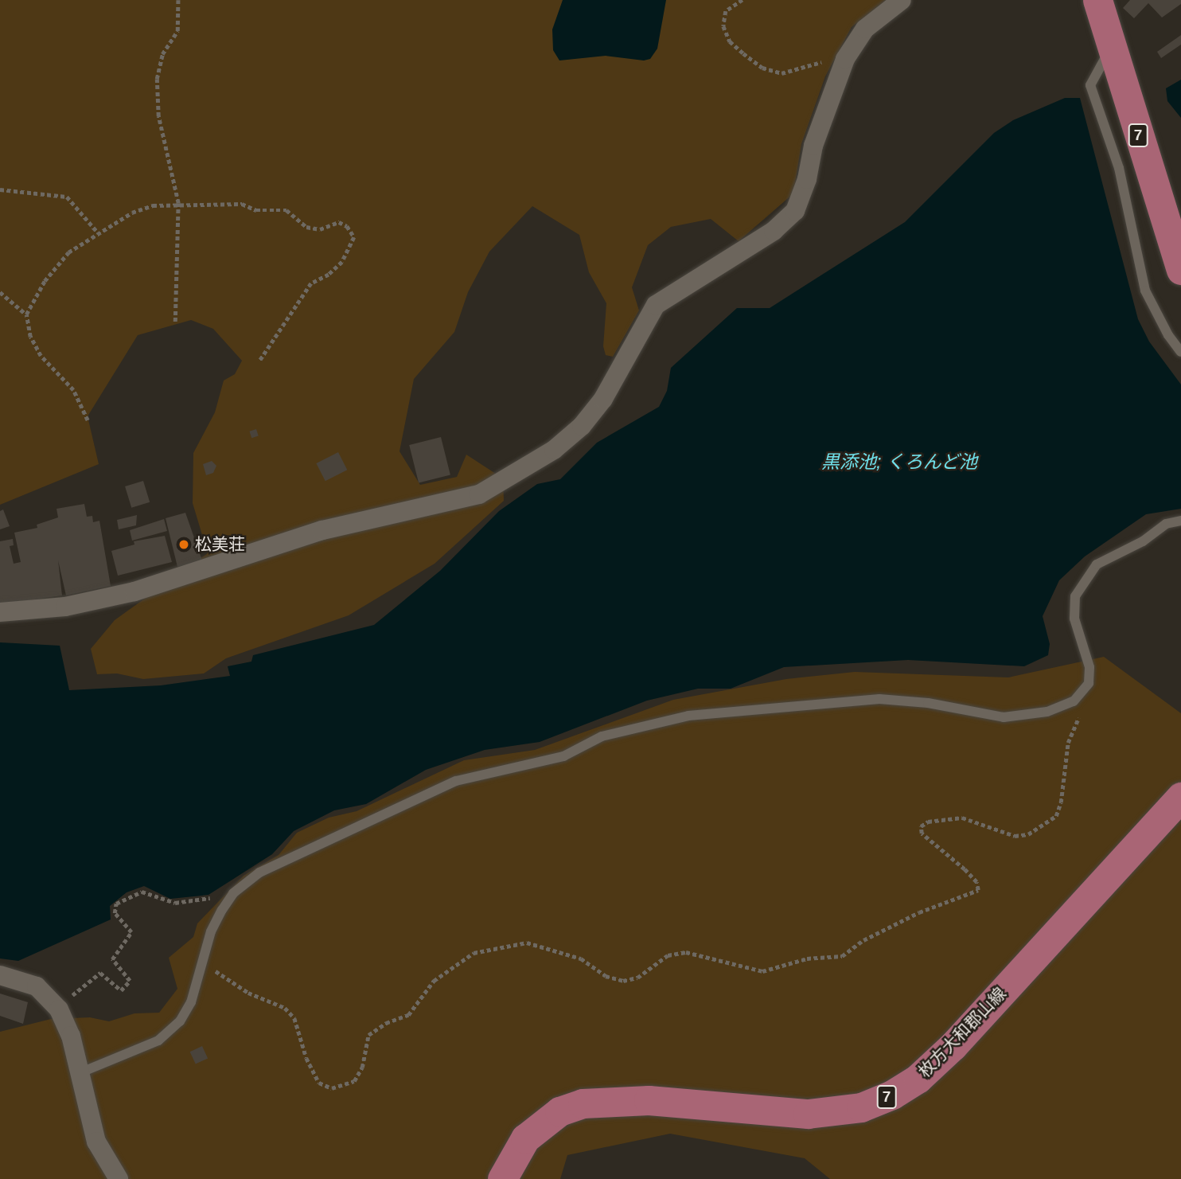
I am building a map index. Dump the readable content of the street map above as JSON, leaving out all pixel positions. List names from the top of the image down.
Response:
{
  "streets": {
    "main road": ["7", "枚方大和郡山線"]
  },
  "water": ["黒添池; くろんど池"],
  "places": ["松美荘"]
}
